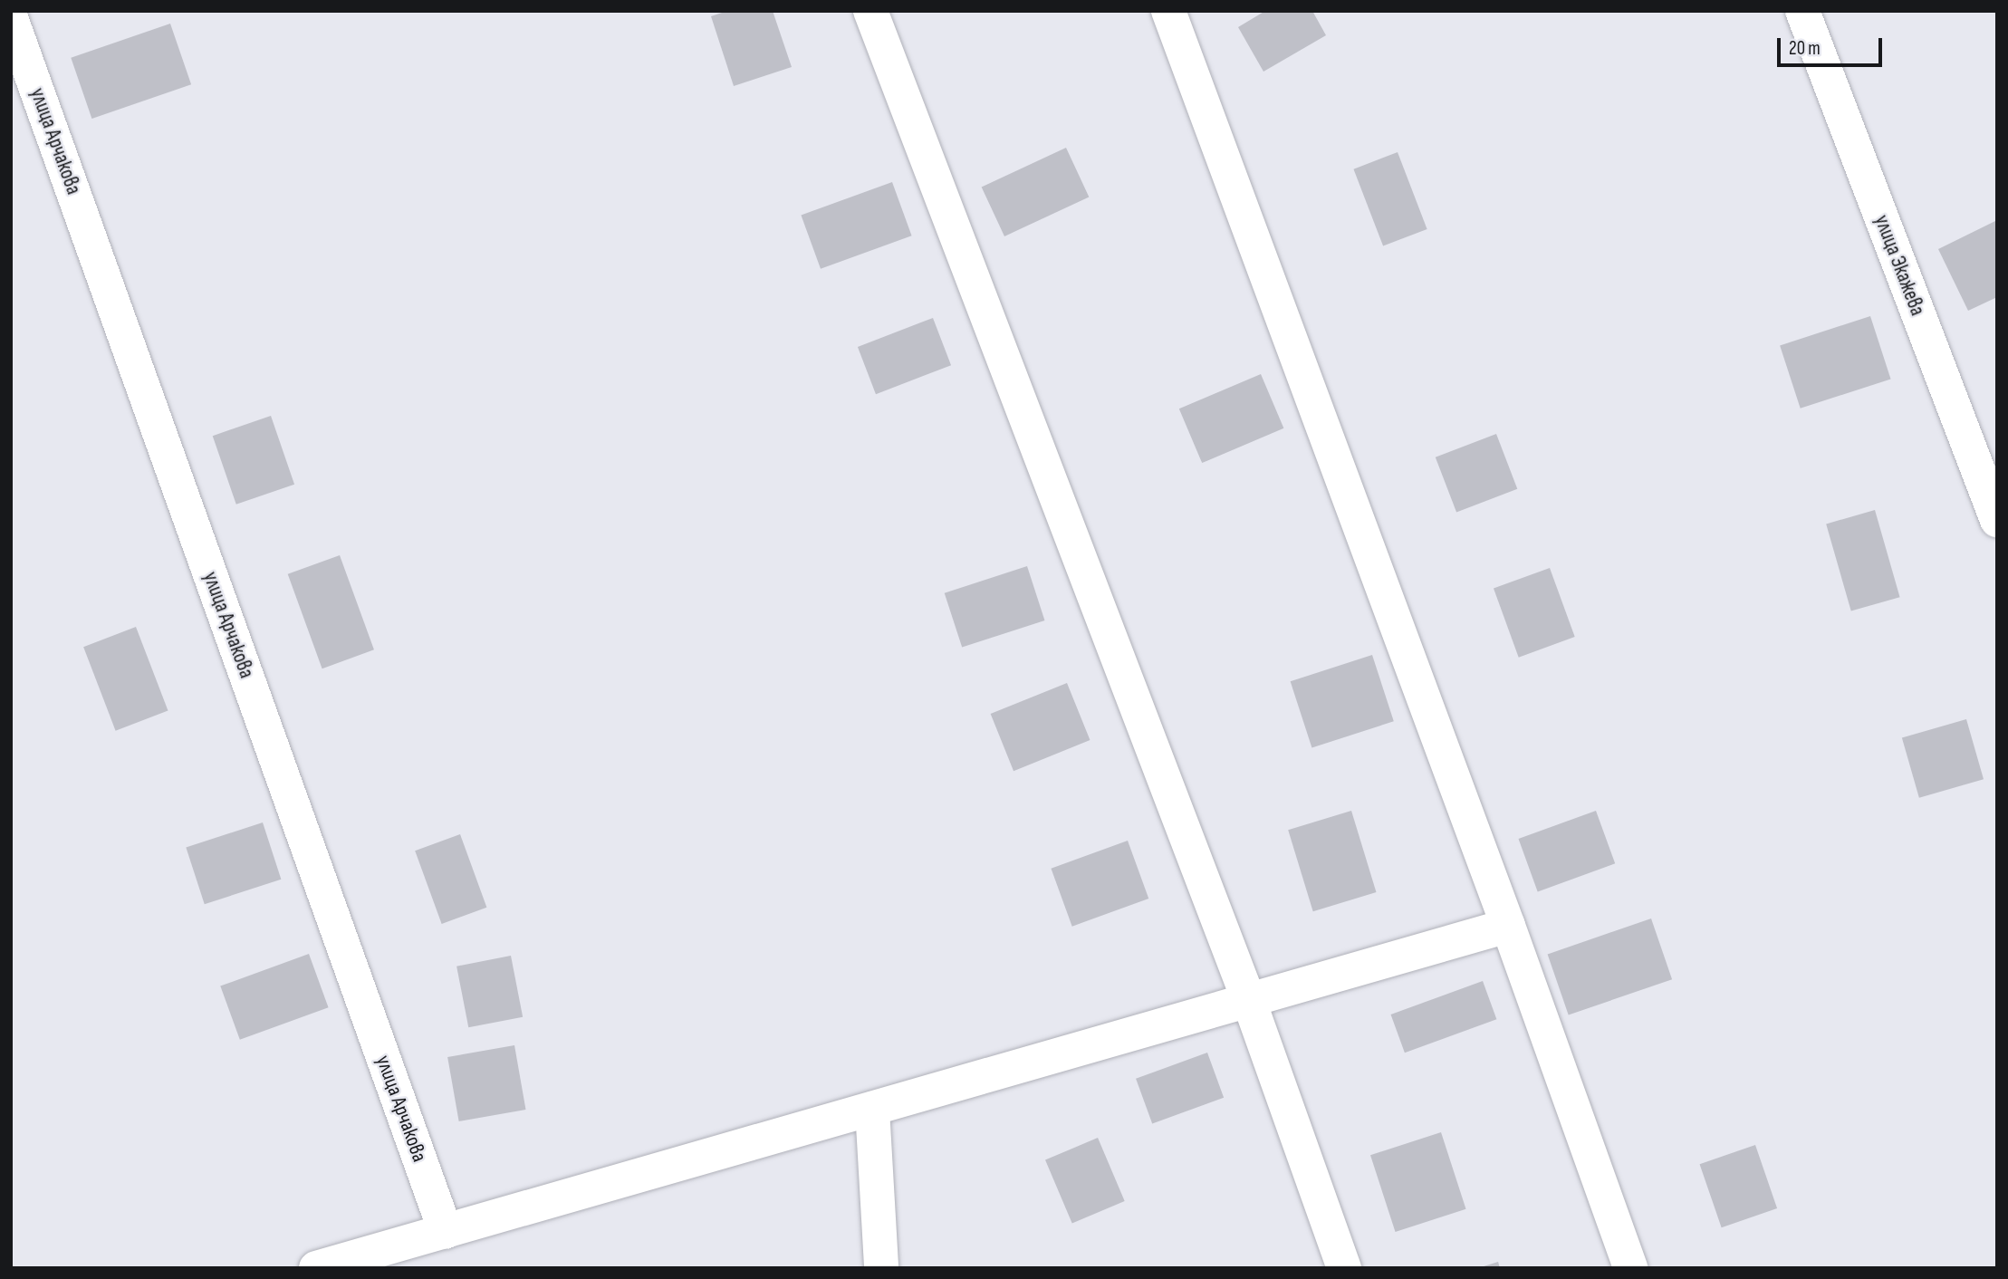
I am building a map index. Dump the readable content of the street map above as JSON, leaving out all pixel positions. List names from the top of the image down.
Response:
{
  "streets": {
    "street": ["улица Арчакова", "улица Экажева"]
  },
  "scale_bar": "20 m"
}
